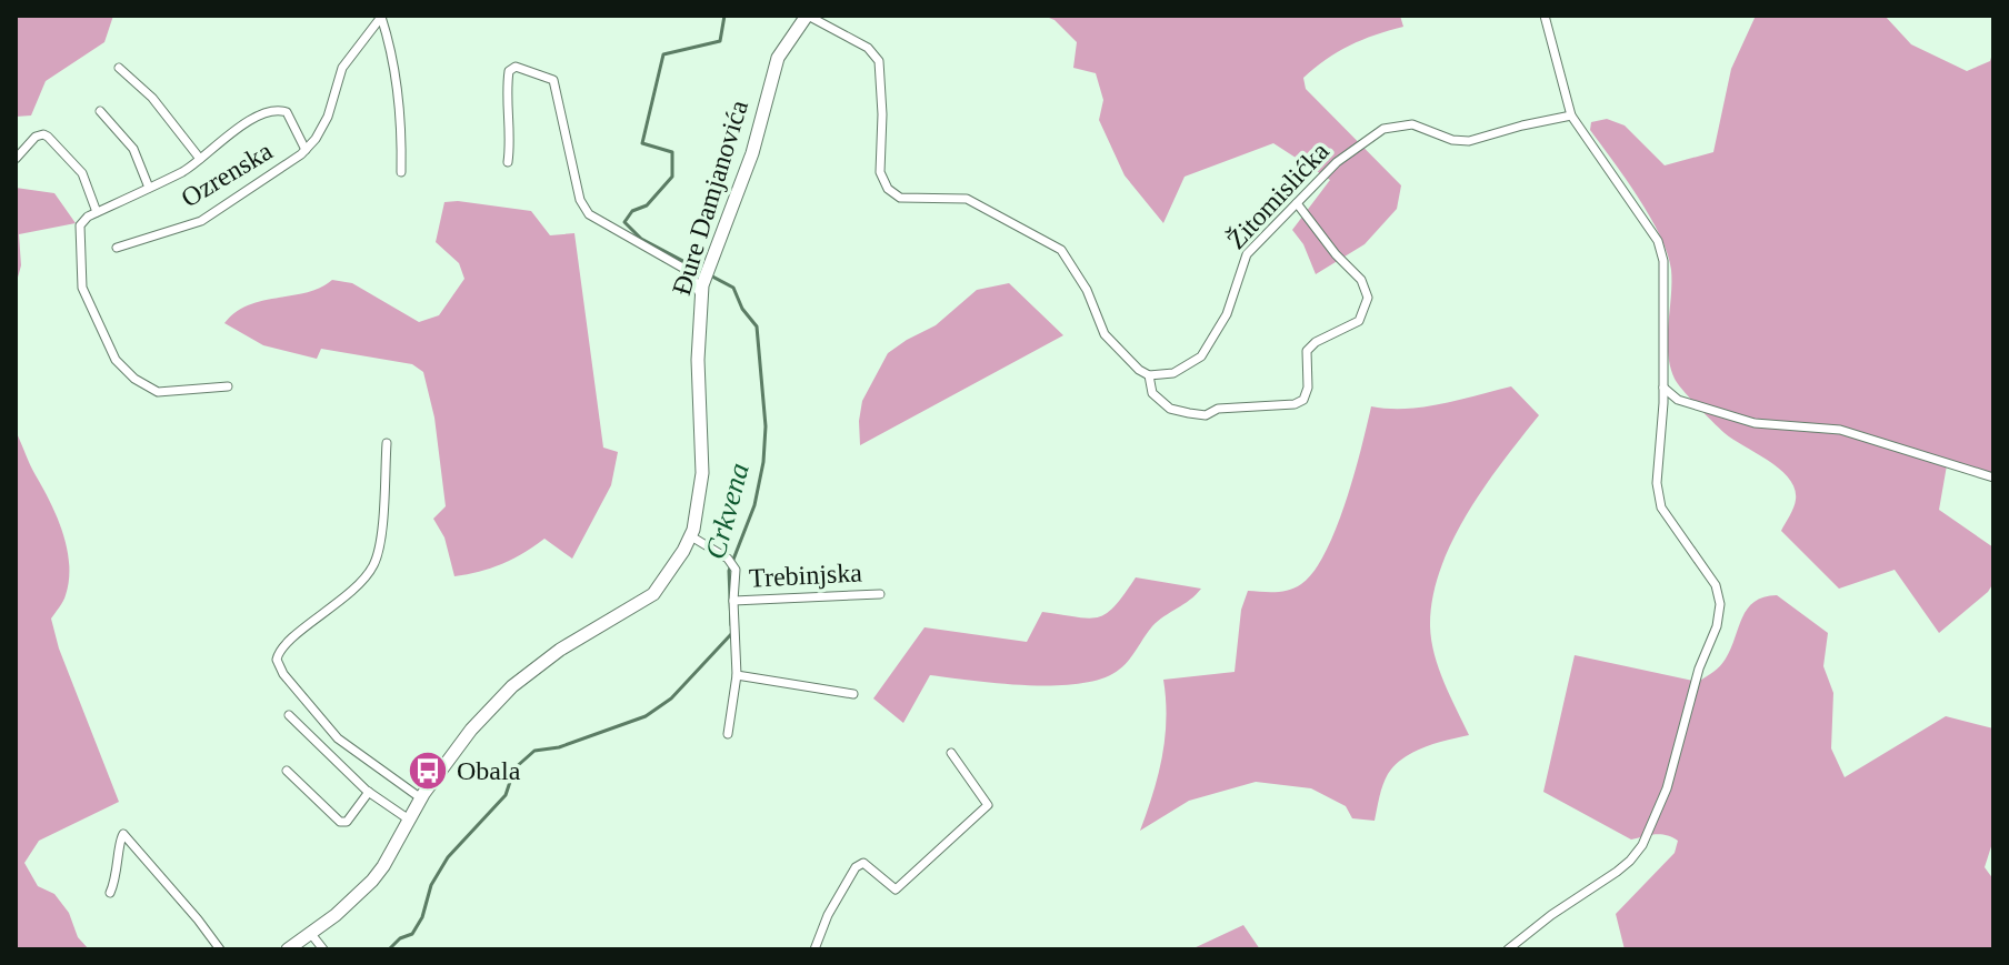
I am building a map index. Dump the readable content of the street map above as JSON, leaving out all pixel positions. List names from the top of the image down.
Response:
{
  "streets": {
    "main road": ["Đure Damjanovića"],
    "street": ["Ozrenska", "Žitomislićka", "Trebinjska"]
  },
  "crossings": [
    ["Đure Damjanovića", "Trebinjska"]
  ],
  "water": ["Crkvena"],
  "places": {
    "bus stop": ["Obala"]
  }
}
